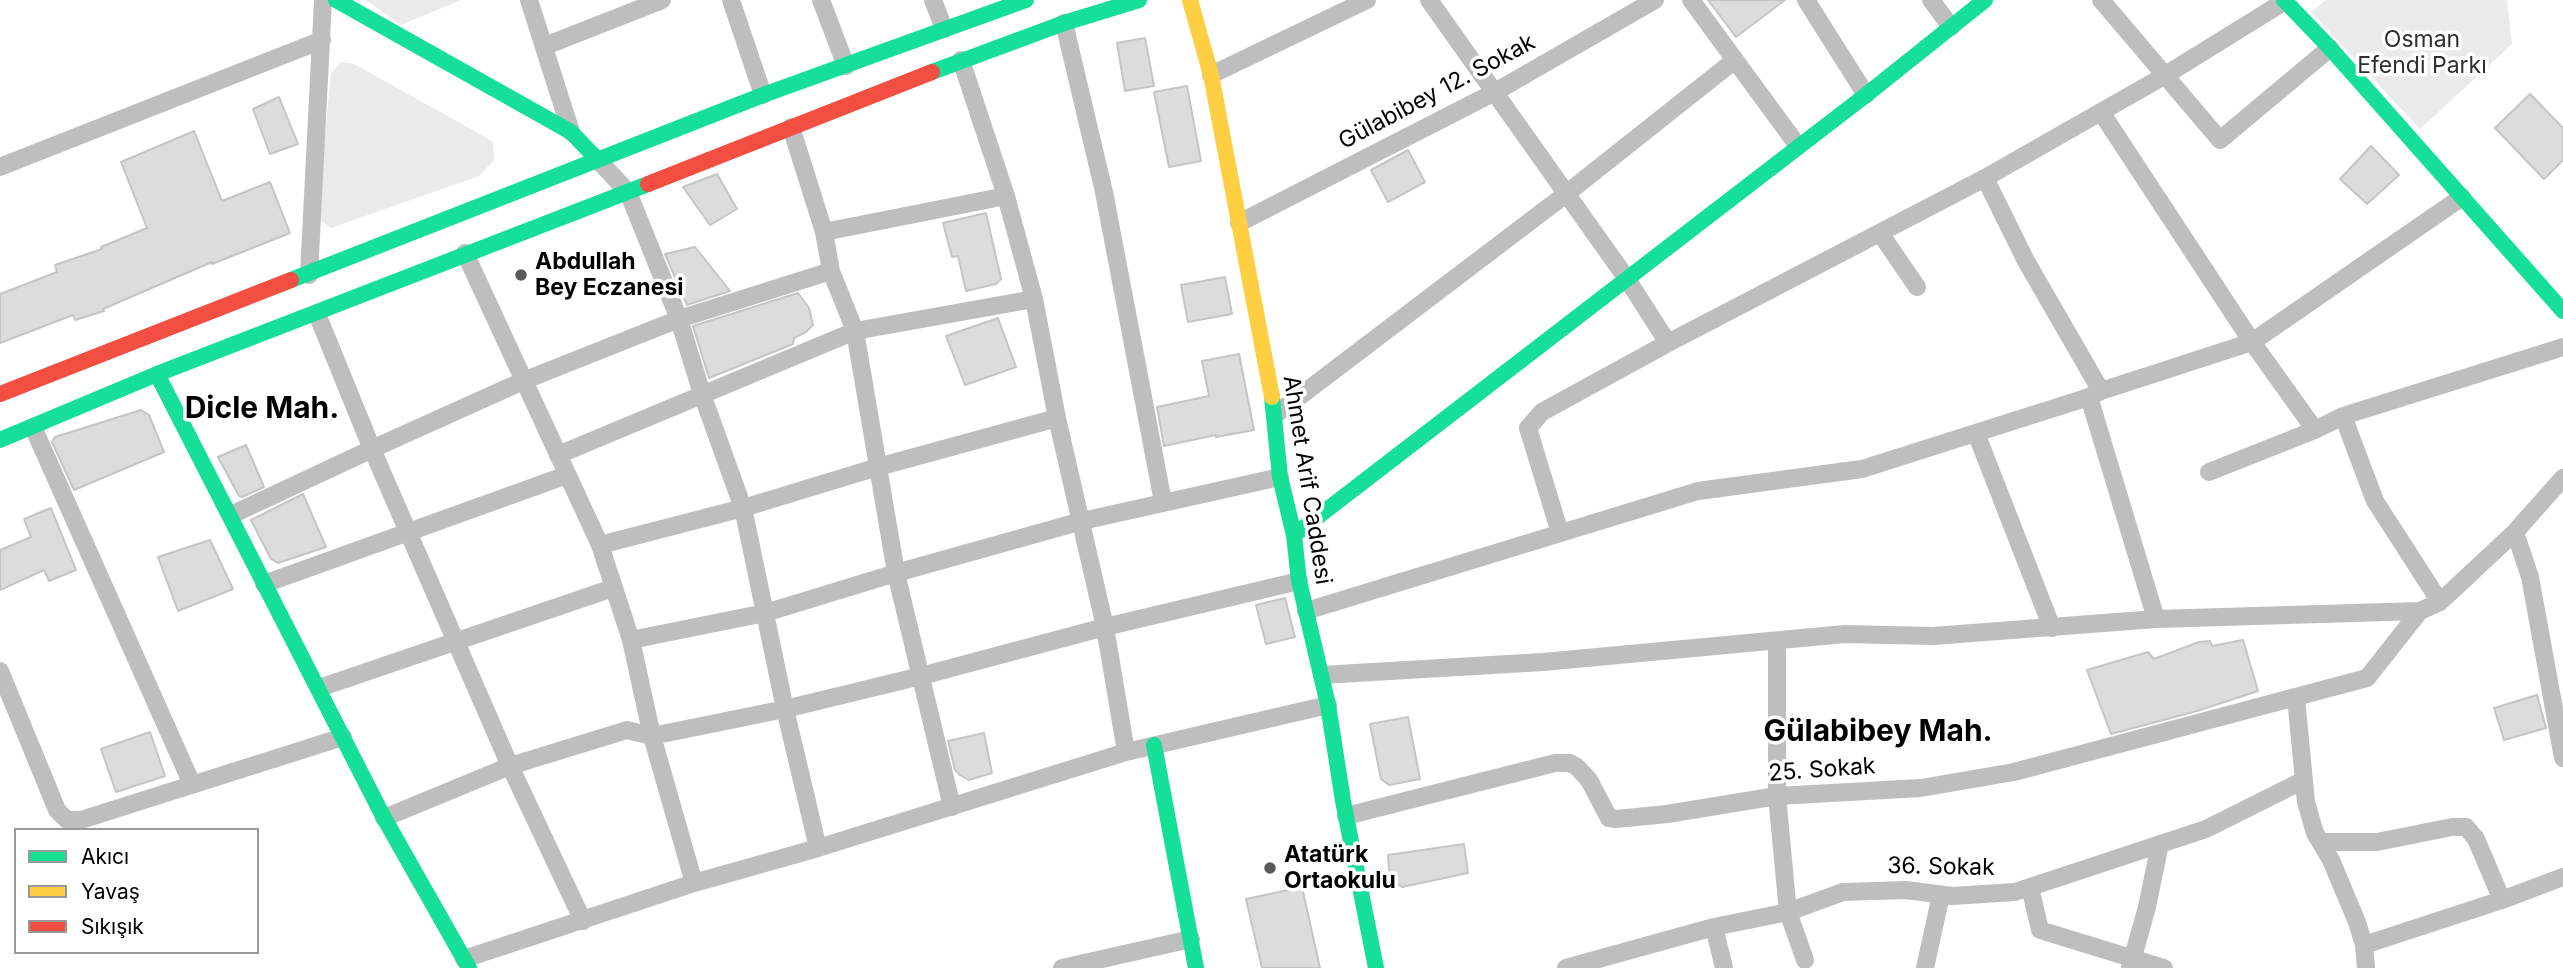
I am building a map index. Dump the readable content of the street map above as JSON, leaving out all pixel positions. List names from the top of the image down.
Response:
{
  "streets": {
    "street": [
      "Gülabibey 12. Sokak",
      "Ahmet Arif Caddesi",
      "25. Sokak",
      "36. Sokak"
    ]
  },
  "crossings": [
    ["Gülabibey 12. Sokak", "Ahmet Arif Caddesi"],
    ["Ahmet Arif Caddesi", "25. Sokak"]
  ],
  "districts": ["Dicle Mah.", "Gülabibey Mah."],
  "parks": ["Osman Efendi Parkı"],
  "places": ["Abdullah Bey Eczanesi", "Atatürk Ortaokulu"],
  "legend": ["Akıcı", "Yavaş", "Sıkışık"]
}
